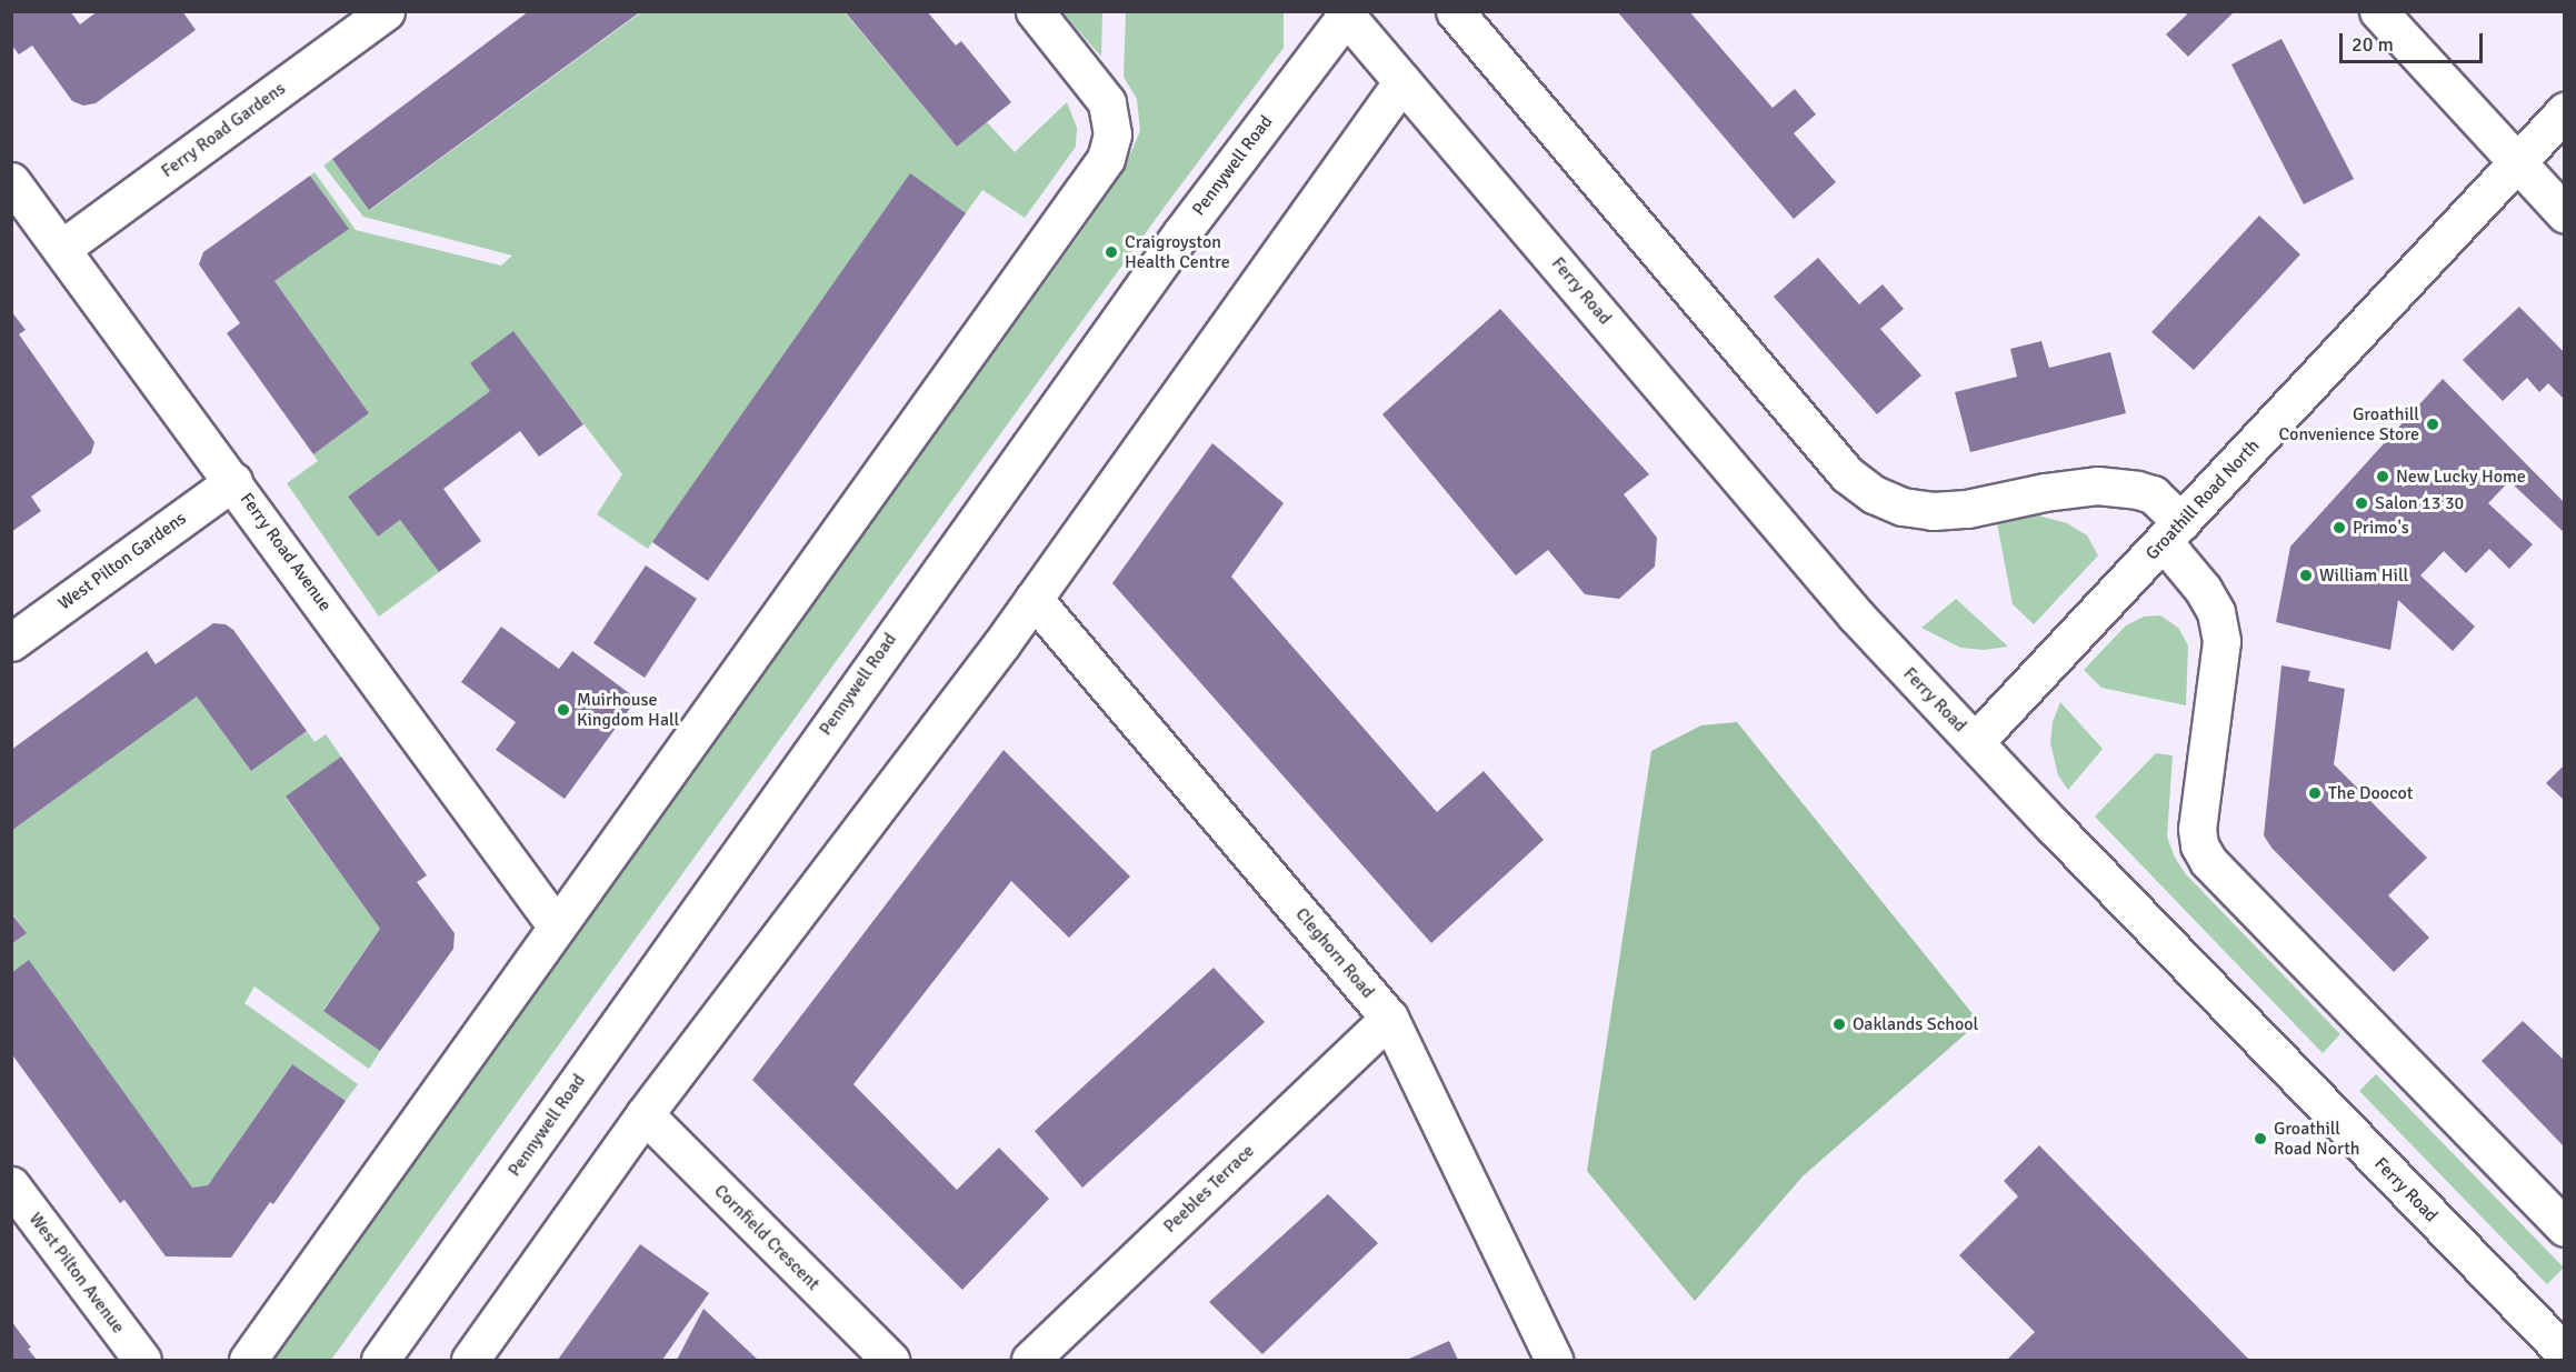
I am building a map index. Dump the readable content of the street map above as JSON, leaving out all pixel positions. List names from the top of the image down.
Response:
{
  "streets": {
    "street": [
      "Ferry Road Gardens",
      "Pennywell Road",
      "Ferry Road",
      "Groathill Road North",
      "Ferry Road Avenue",
      "West Pilton Gardens",
      "Cleghorn Road",
      "Peebles Terrace",
      "Cornfield Crescent",
      "West Pilton Avenue"
    ]
  },
  "crossings": [
    ["Ferry Road Gardens", "Ferry Road Avenue"],
    ["Pennywell Road", "Ferry Road"],
    ["Ferry Road", "Groathill Road North"],
    ["Ferry Road Avenue", "West Pilton Gardens"],
    ["Cleghorn Road", "Peebles Terrace"]
  ],
  "places": [
    "Craigroyston Health Centre",
    "Groathill Convenience Store",
    "New Lucky Home",
    "Salon 13 30",
    "Primo's",
    "William Hill",
    "Muirhouse Kingdom Hall",
    "The Doocot",
    "Oaklands School",
    "Groathill Road North"
  ],
  "scale_bar": "20 m"
}
